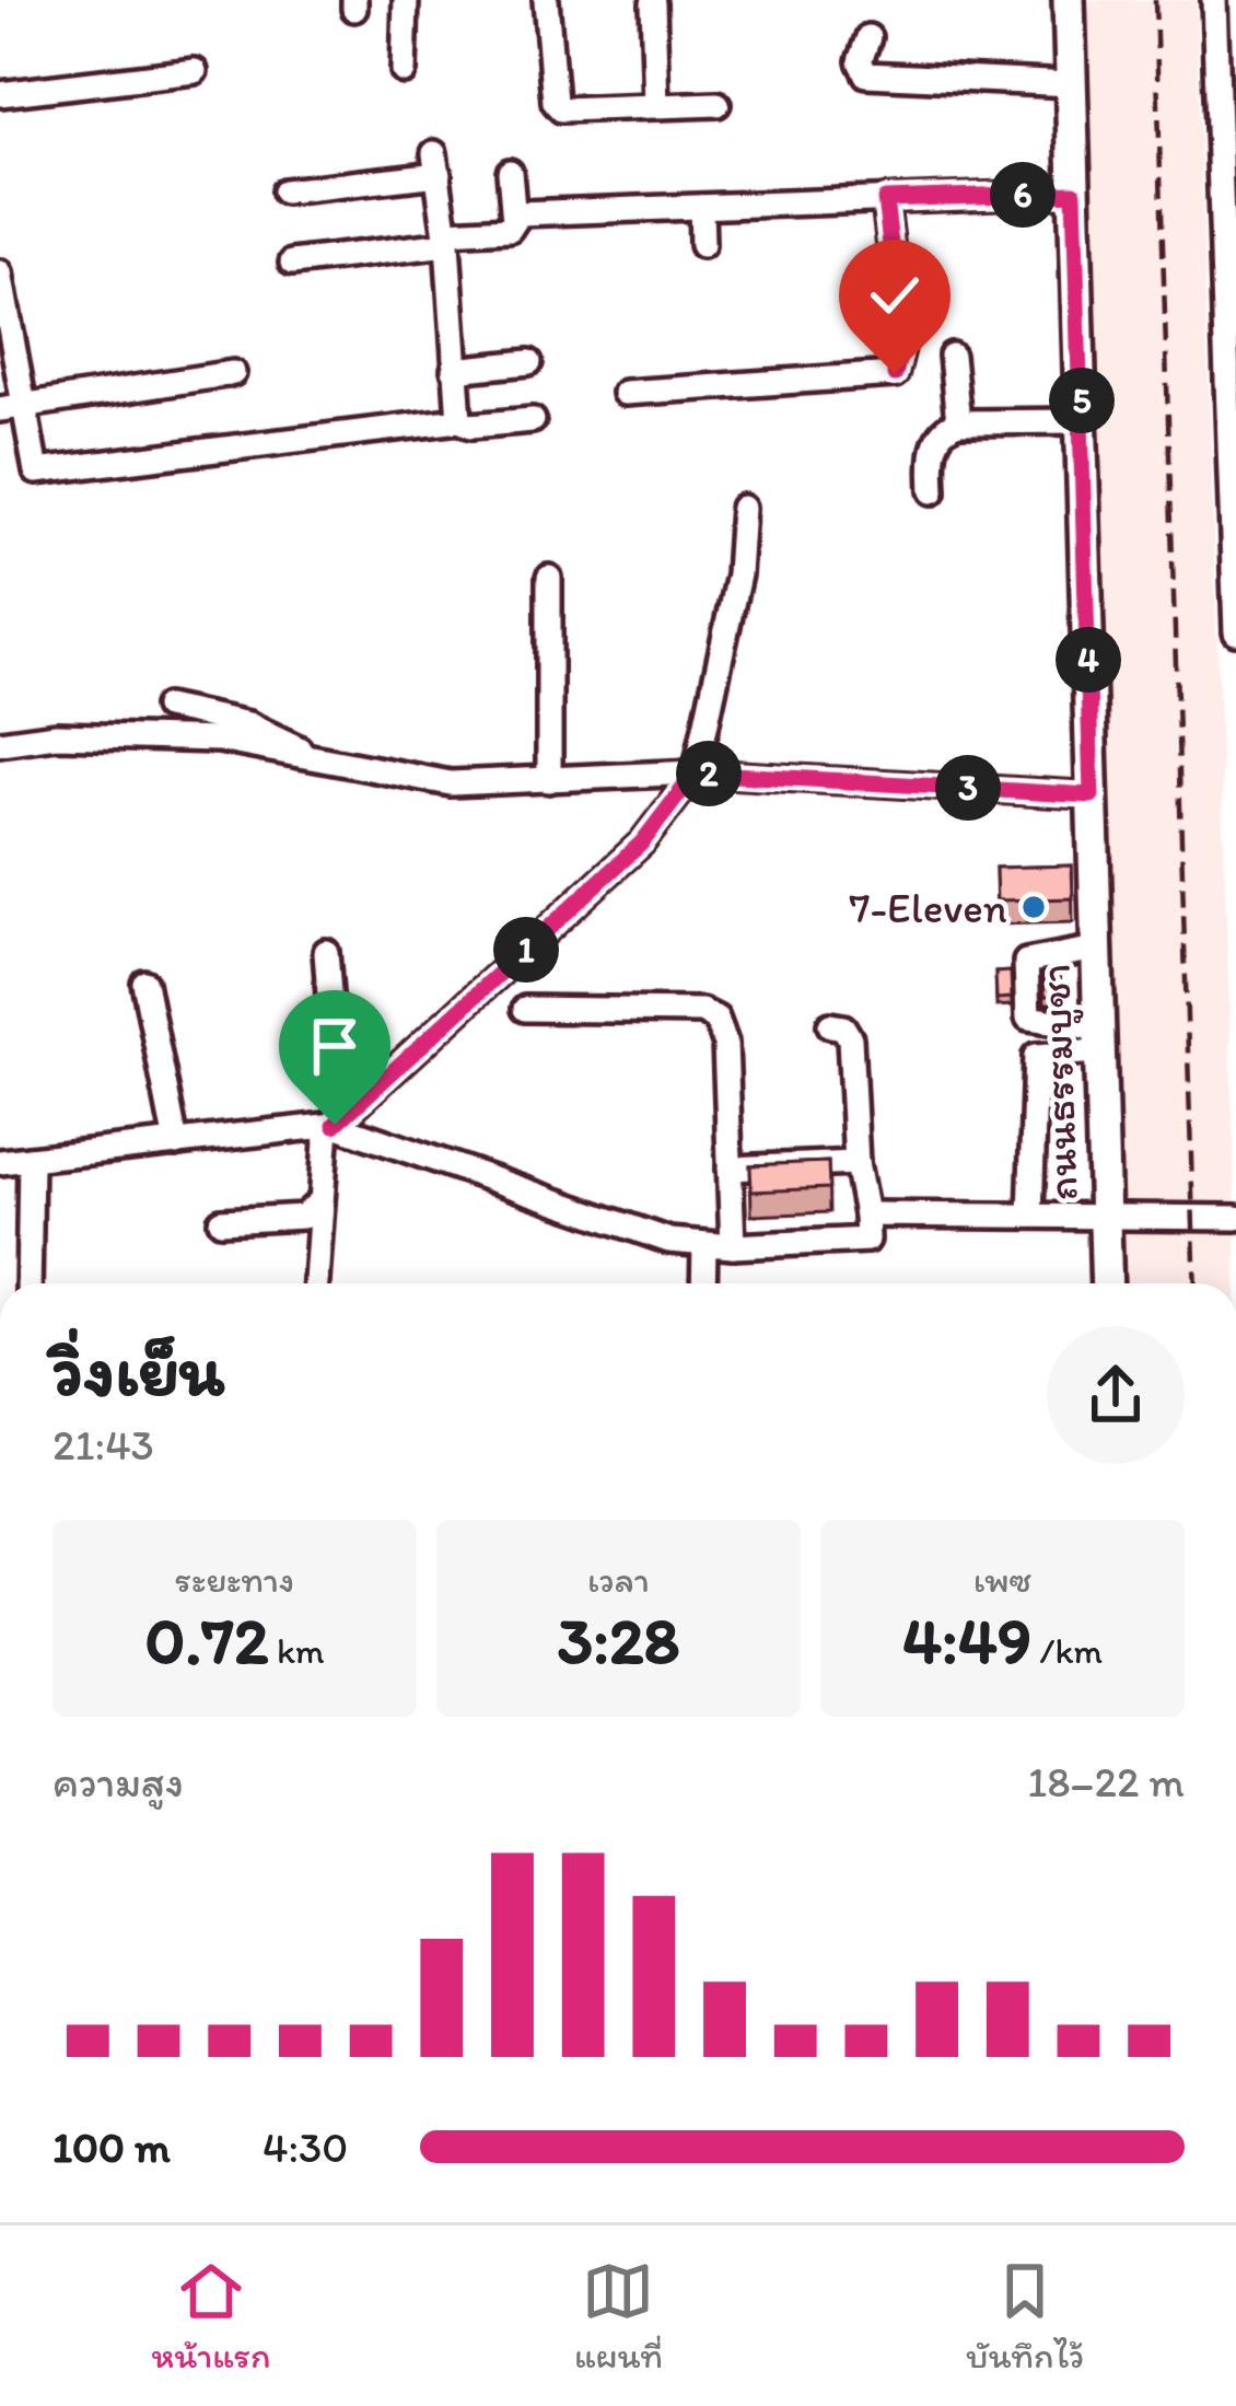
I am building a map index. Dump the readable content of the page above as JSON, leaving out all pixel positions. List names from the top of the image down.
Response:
{
  "streets": {
    "main road": ["ถนนธรรมบูชา"]
  },
  "places": ["7-Eleven"],
  "page": {
    "pins": [
      "6",
      "5",
      "4",
      "2",
      "3",
      "1"
    ],
    "heading": ["วิ่งเย็น", "21:43"],
    "stats": [
      ["ระยะทาง", "0.72 km"],
      ["เวลา", "3:28"],
      ["เพซ", "4:49 /km"]
    ],
    "chart": ["ความสูง", "18–22 m"],
    "list": [
      {
        "name": "100 m",
        "note": "4:30"
      }
    ],
    "tabs": ["หน้าแรก", "แผนที่", "บันทึกไว้"]
  }
}
